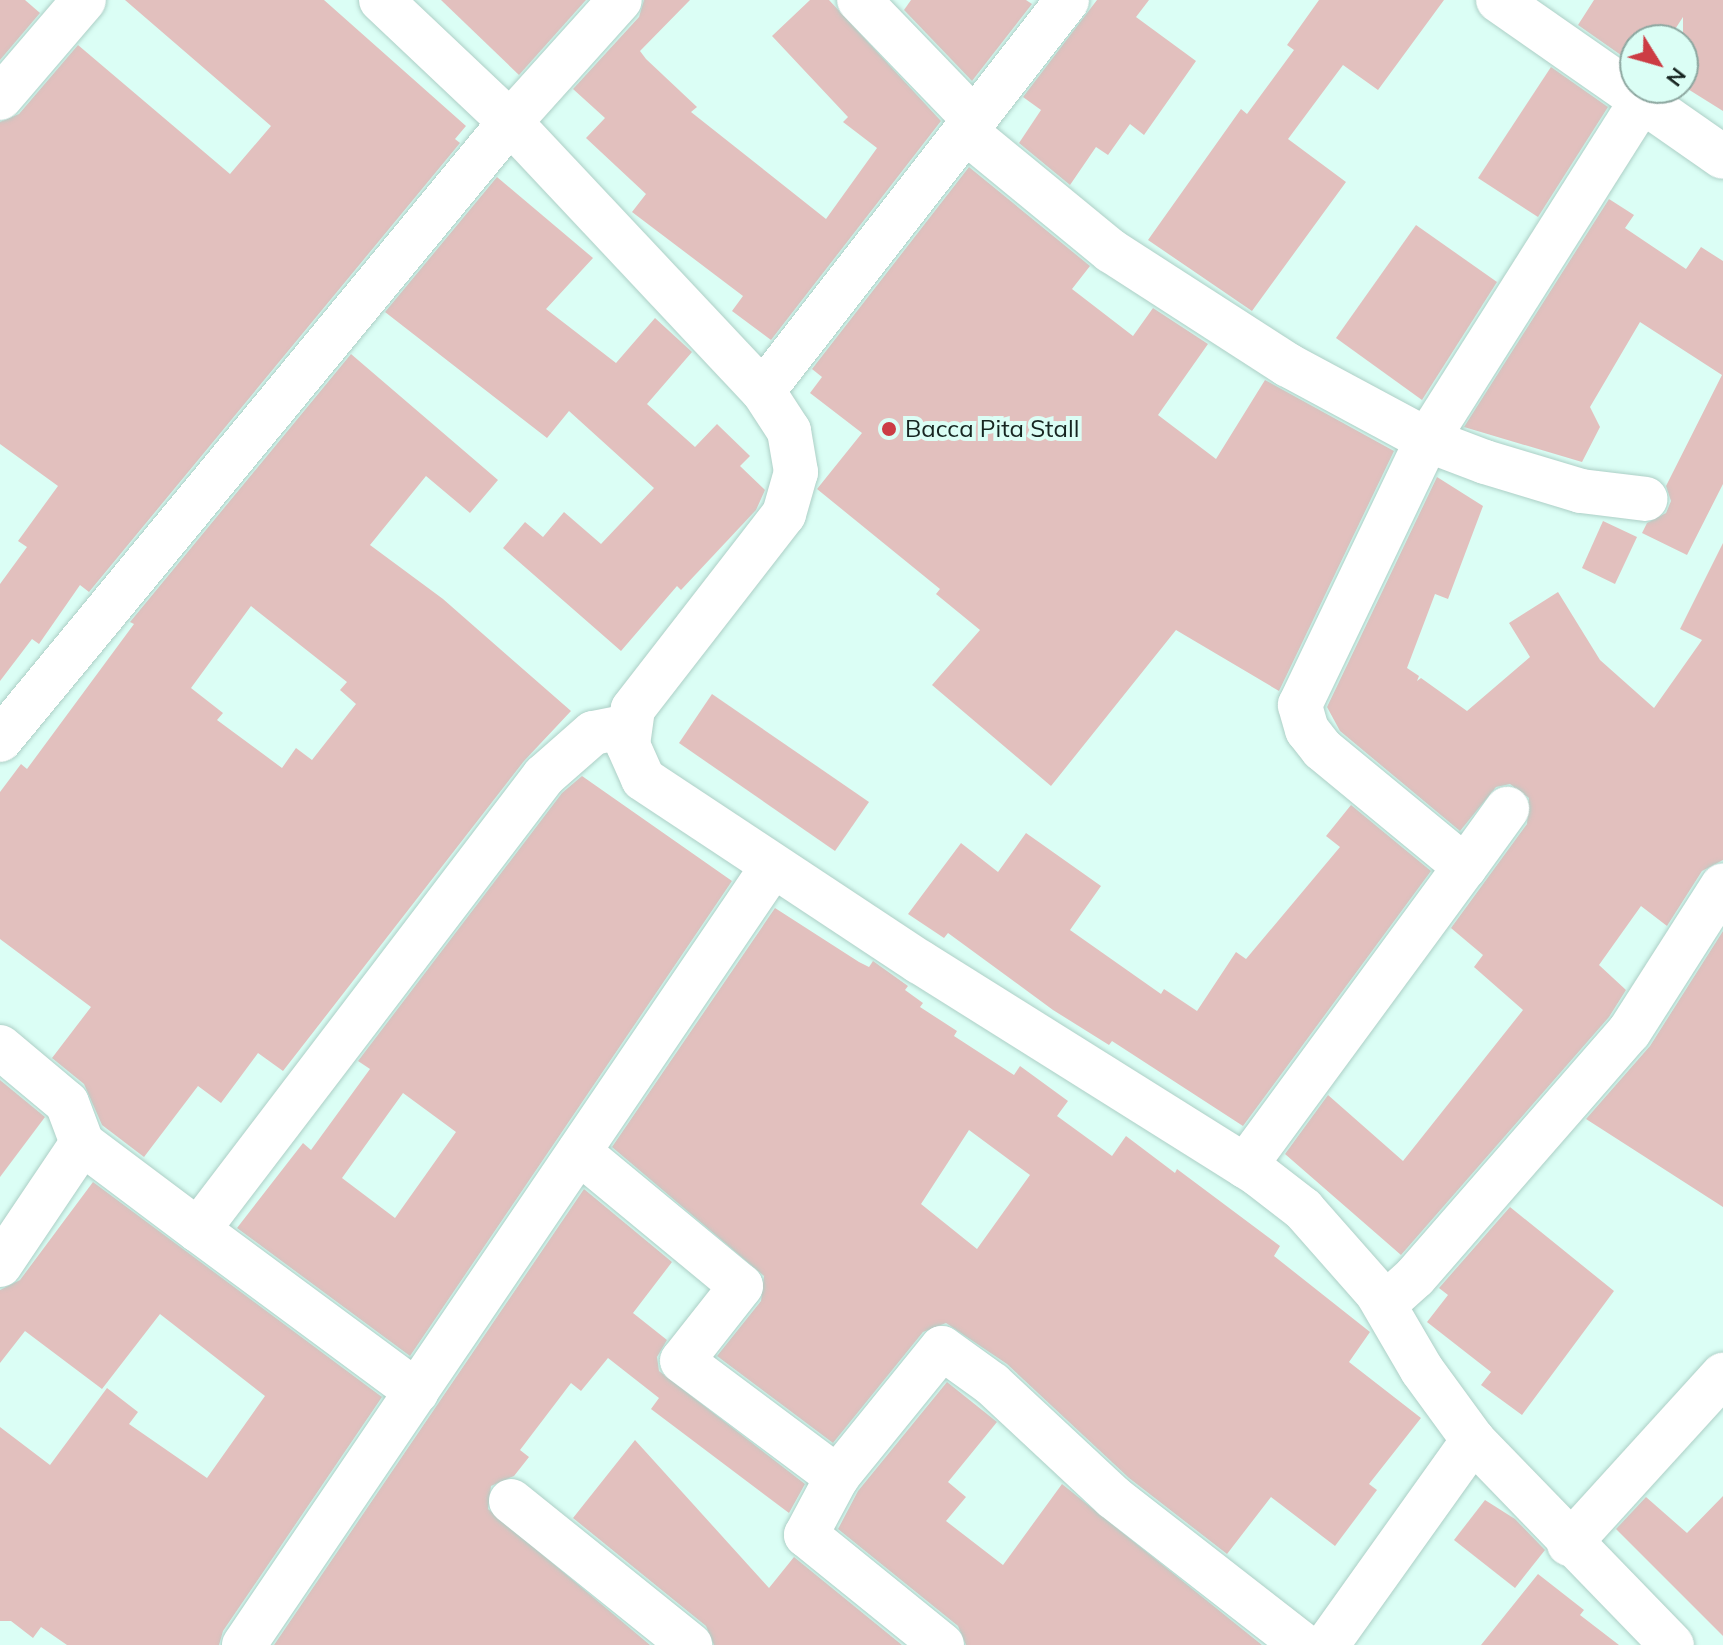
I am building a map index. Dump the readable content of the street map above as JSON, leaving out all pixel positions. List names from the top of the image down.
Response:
{
  "places": ["Bacca Pita Stall"],
  "north": "bottom right"
}
